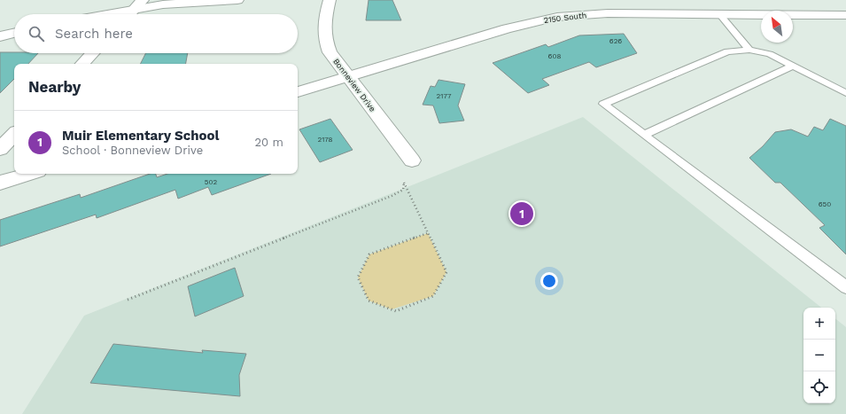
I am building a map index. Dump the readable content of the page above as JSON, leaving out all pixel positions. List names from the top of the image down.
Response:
{
  "streets": {
    "street": ["2150 South", "Bonneview Drive"]
  },
  "crossings": [
    ["2150 South", "Bonneview Drive"]
  ],
  "house_numbers": [
    "626",
    "608",
    "2177",
    "2178",
    "502",
    "650"
  ],
  "north": "top left",
  "page": {
    "search": "Search here",
    "heading": "Nearby",
    "list": [
      {
        "mark": "1",
        "name": "Muir Elementary School",
        "note": "School · Bonneview Drive",
        "value": "20 m"
      }
    ],
    "pins": "1",
    "map_buttons": ["+", "−"]
  }
}
